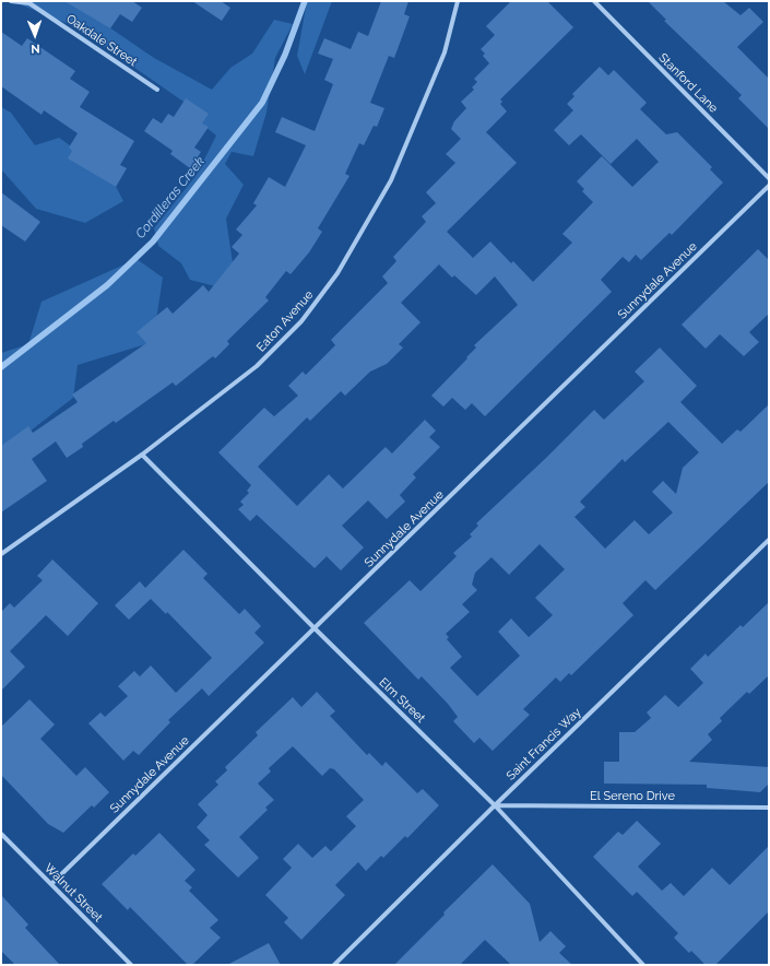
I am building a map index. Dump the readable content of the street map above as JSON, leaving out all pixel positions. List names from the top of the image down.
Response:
{
  "streets": {
    "street": [
      "Oakdale Street",
      "Stanford Lane",
      "Sunnydale Avenue",
      "Eaton Avenue",
      "Elm Street",
      "Saint Francis Way",
      "El Sereno Drive",
      "Walnut Street"
    ]
  },
  "crossings": [
    ["Sunnydale Avenue", "Elm Street"],
    ["Sunnydale Avenue", "Walnut Street"],
    ["Eaton Avenue", "Elm Street"],
    ["Elm Street", "Saint Francis Way"],
    ["Elm Street", "El Sereno Drive"],
    ["Saint Francis Way", "El Sereno Drive"]
  ],
  "water": ["Cordilleras Creek"],
  "north": "bottom"
}
